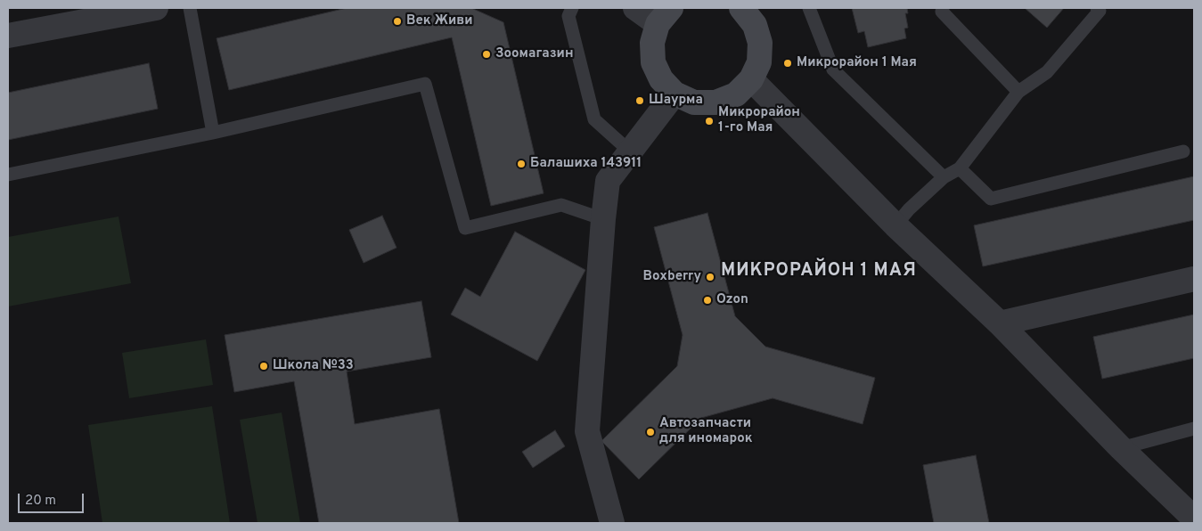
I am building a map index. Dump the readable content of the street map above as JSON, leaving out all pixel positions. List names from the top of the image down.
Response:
{
  "districts": ["МИКРОРАЙОН 1 МАЯ"],
  "places": [
    "Век Живи",
    "Зоомагазин",
    "Микрорайон 1 Мая",
    "Шаурма",
    "Микрорайон 1-го Мая",
    "Балашиха 143911",
    "Boxberry",
    "Ozon",
    "Школа №33",
    "Автозапчасти для иномарок"
  ],
  "scale_bar": "20 m"
}
